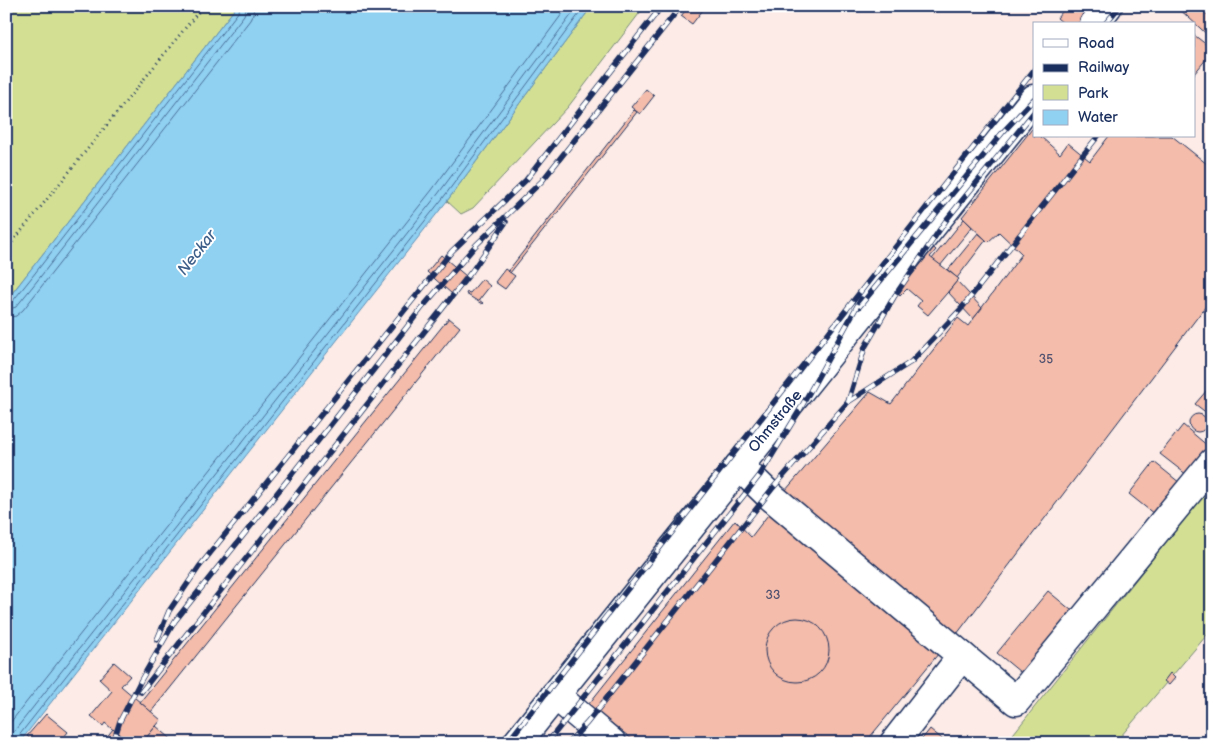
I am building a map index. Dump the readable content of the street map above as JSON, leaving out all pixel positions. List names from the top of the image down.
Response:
{
  "streets": {
    "street": ["Ohmstraße"]
  },
  "water": ["Neckar"],
  "house_numbers": ["35", "33"],
  "legend": [
    "Road",
    "Railway",
    "Park",
    "Water"
  ]
}
